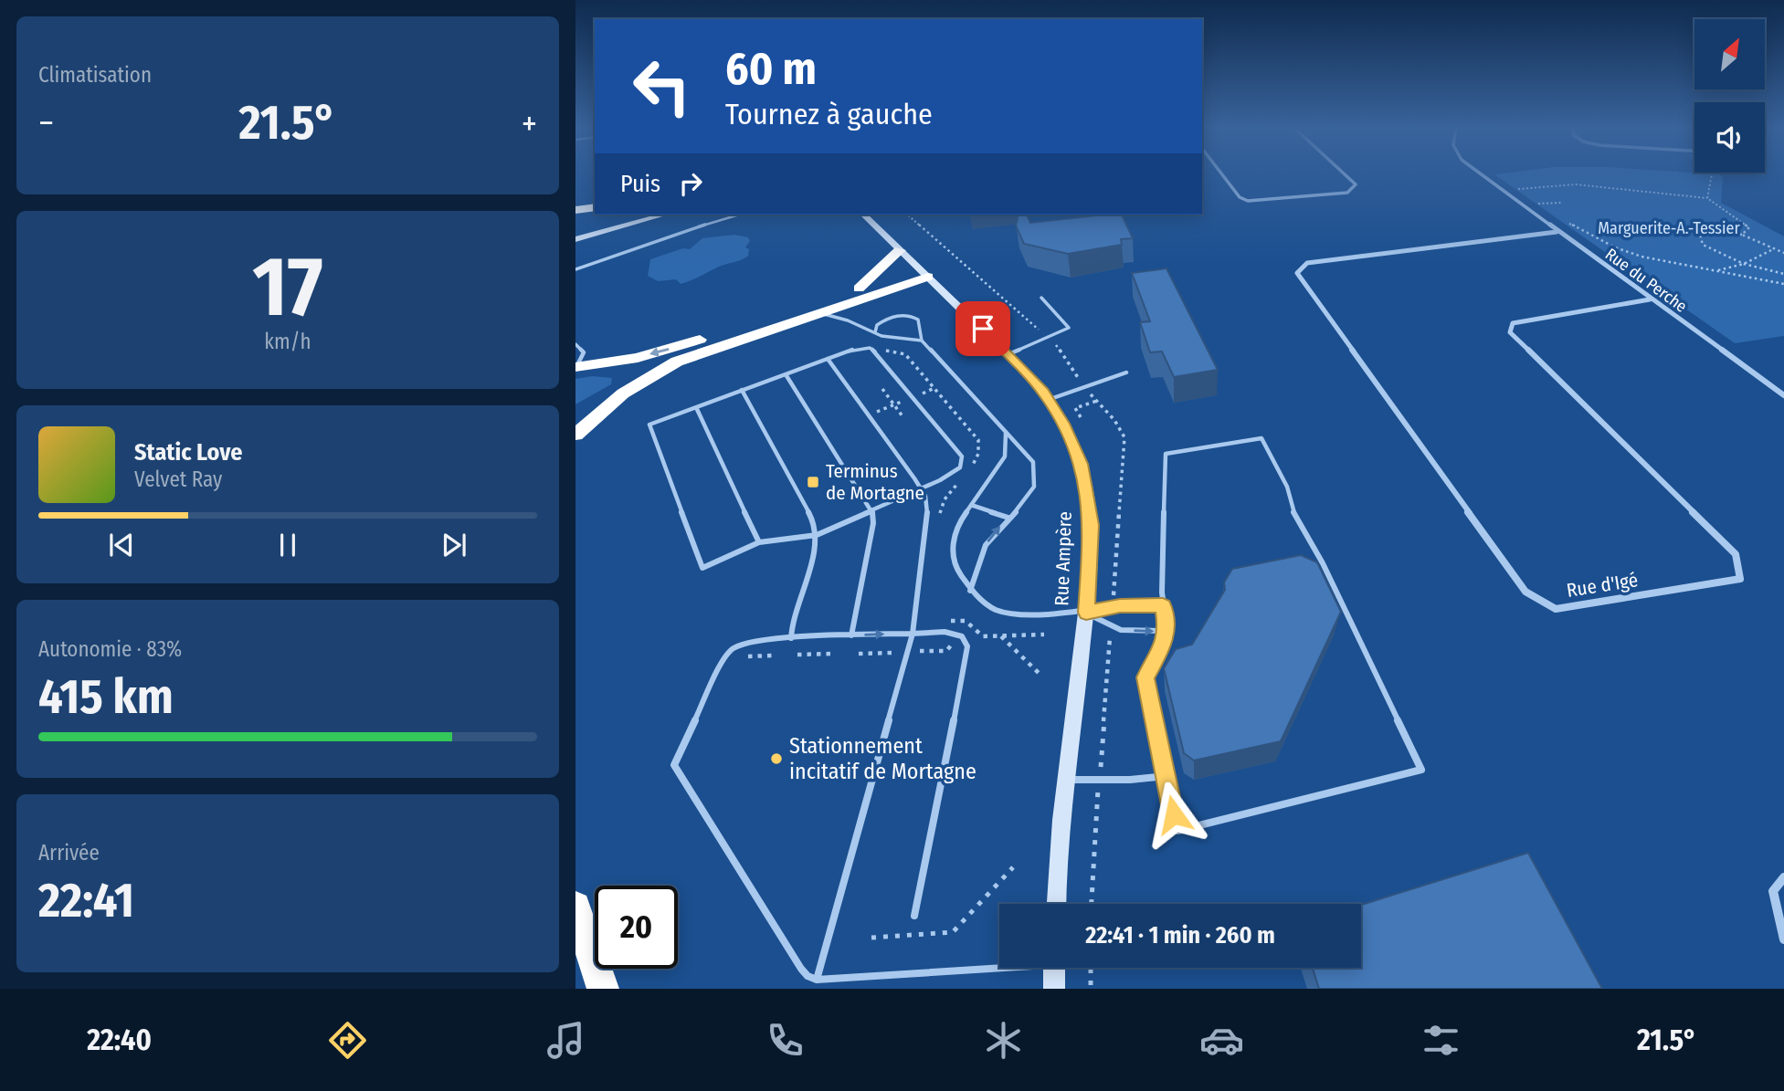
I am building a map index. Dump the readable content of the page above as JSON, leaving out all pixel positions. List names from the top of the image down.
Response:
{
  "streets": {
    "street": ["Rue du Perche", "Rue Ampère", "Rue d'Igé"]
  },
  "crossings": [
    ["Rue du Perche", "Rue d'Igé"]
  ],
  "parks": ["Marguerite-A.-Tessier"],
  "places": {
    "transit": ["Terminus de Mortagne"],
    "other": ["Stationnement incitatif de Mortagne"]
  },
  "north": "top right",
  "page": {
    "tile": [
      "Climatisation",
      ["17", "km/h"],
      ["Autonomie · 83%", "415 km"],
      ["Arrivée", "22:41"]
    ],
    "turn": ["60 m", "Tournez à gauche"],
    "heat": ["−", "21.5°", "+"],
    "then": "Puis",
    "song": ["Static Love", "Velvet Ray"],
    "limit": "20",
    "trip": "22:41 · 1 min · 260 m",
    "tabs": ["22:40", "21.5°"]
  }
}
